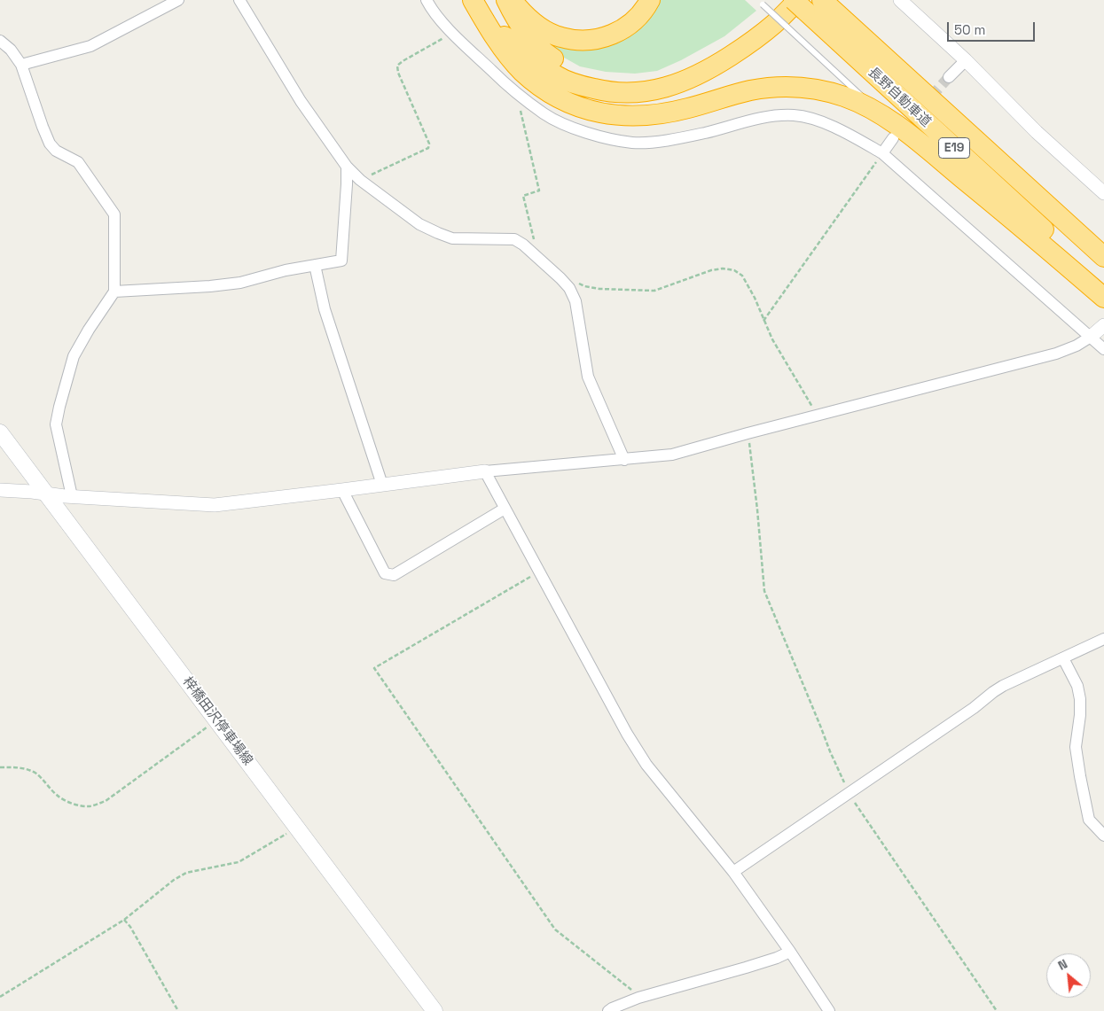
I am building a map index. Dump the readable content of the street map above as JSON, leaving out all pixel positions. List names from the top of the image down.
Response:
{
  "streets": {
    "highway": ["長野自動車道", "E19"],
    "main road": ["梓橋田沢停車場線"]
  },
  "scale_bar": "50 m",
  "north": "top left"
}
